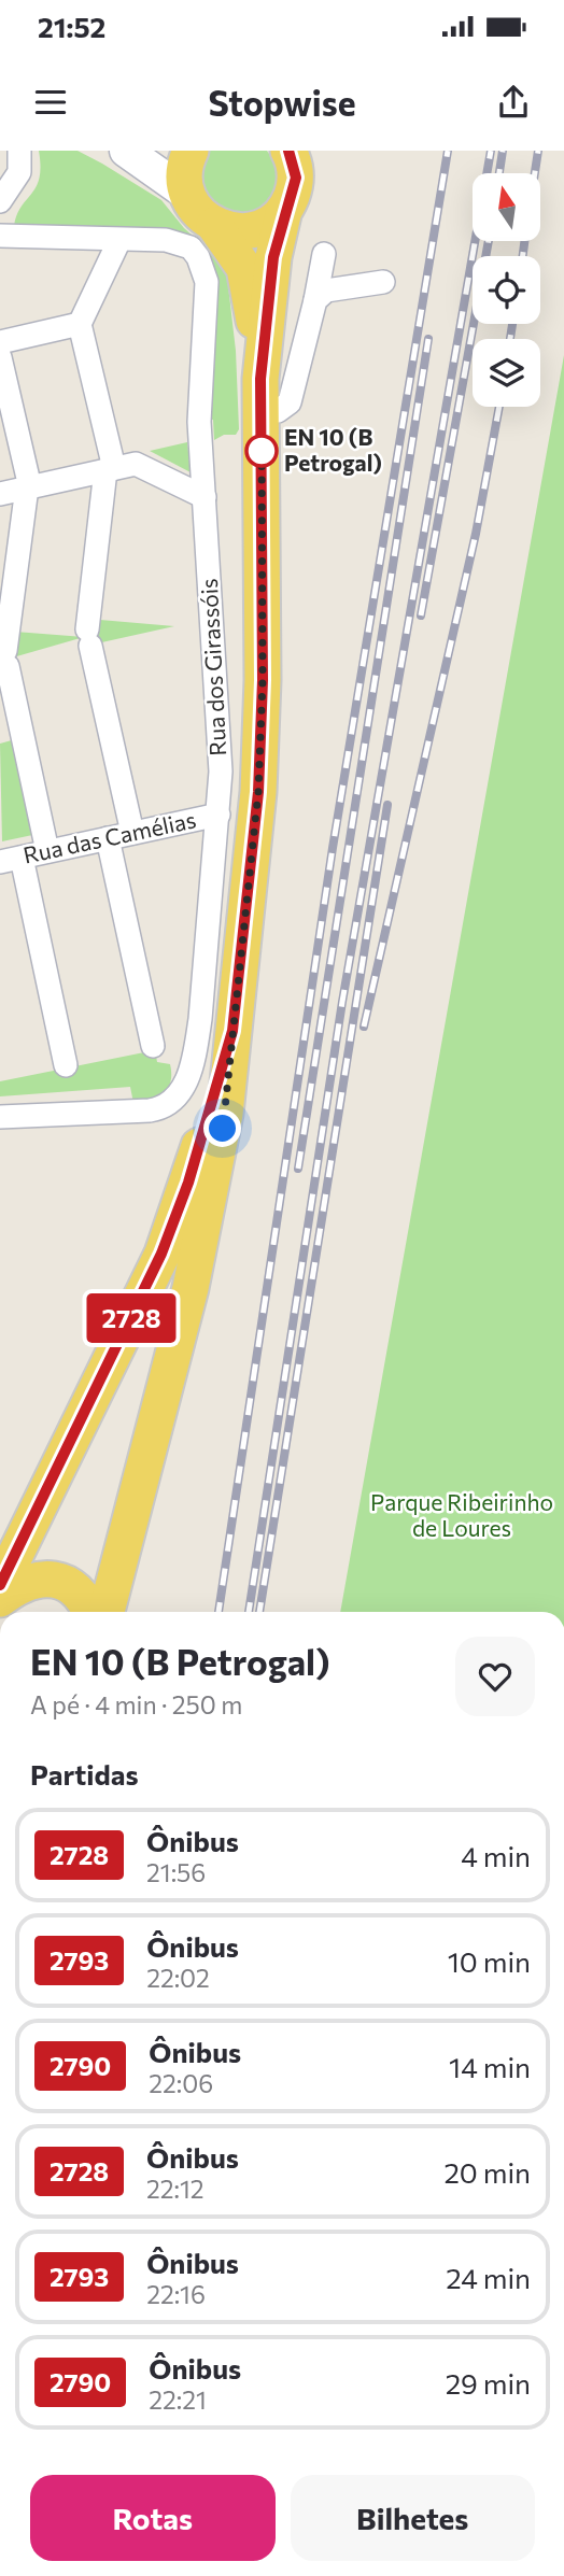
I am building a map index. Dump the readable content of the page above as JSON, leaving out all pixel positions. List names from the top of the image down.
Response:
{
  "streets": {
    "street": ["Rua dos Girassóis", "Rua das Camélias"]
  },
  "crossings": [
    ["Rua dos Girassóis", "Rua das Camélias"]
  ],
  "parks": ["Parque Ribeirinho de Loures"],
  "places": ["EN 10 (B Petrogal)"],
  "lines": ["bus line 2728"],
  "north": "top",
  "page": {
    "status": "21:52",
    "header": "Stopwise",
    "on_map": "2728",
    "heading": [
      ["EN 10 (B Petrogal)", "A pé · 4 min · 250 m"],
      "Partidas"
    ],
    "list": [
      {
        "mark": "2728",
        "name": "Ônibus",
        "note": "21:56",
        "value": "4 min"
      },
      {
        "mark": "2793",
        "name": "Ônibus",
        "note": "22:02",
        "value": "10 min"
      },
      {
        "mark": "2790",
        "name": "Ônibus",
        "note": "22:06",
        "value": "14 min"
      },
      {
        "mark": "2728",
        "name": "Ônibus",
        "note": "22:12",
        "value": "20 min"
      },
      {
        "mark": "2793",
        "name": "Ônibus",
        "note": "22:16",
        "value": "24 min"
      },
      {
        "mark": "2790",
        "name": "Ônibus",
        "note": "22:21",
        "value": "29 min"
      }
    ],
    "buttons": ["Rotas", "Bilhetes"]
  }
}
